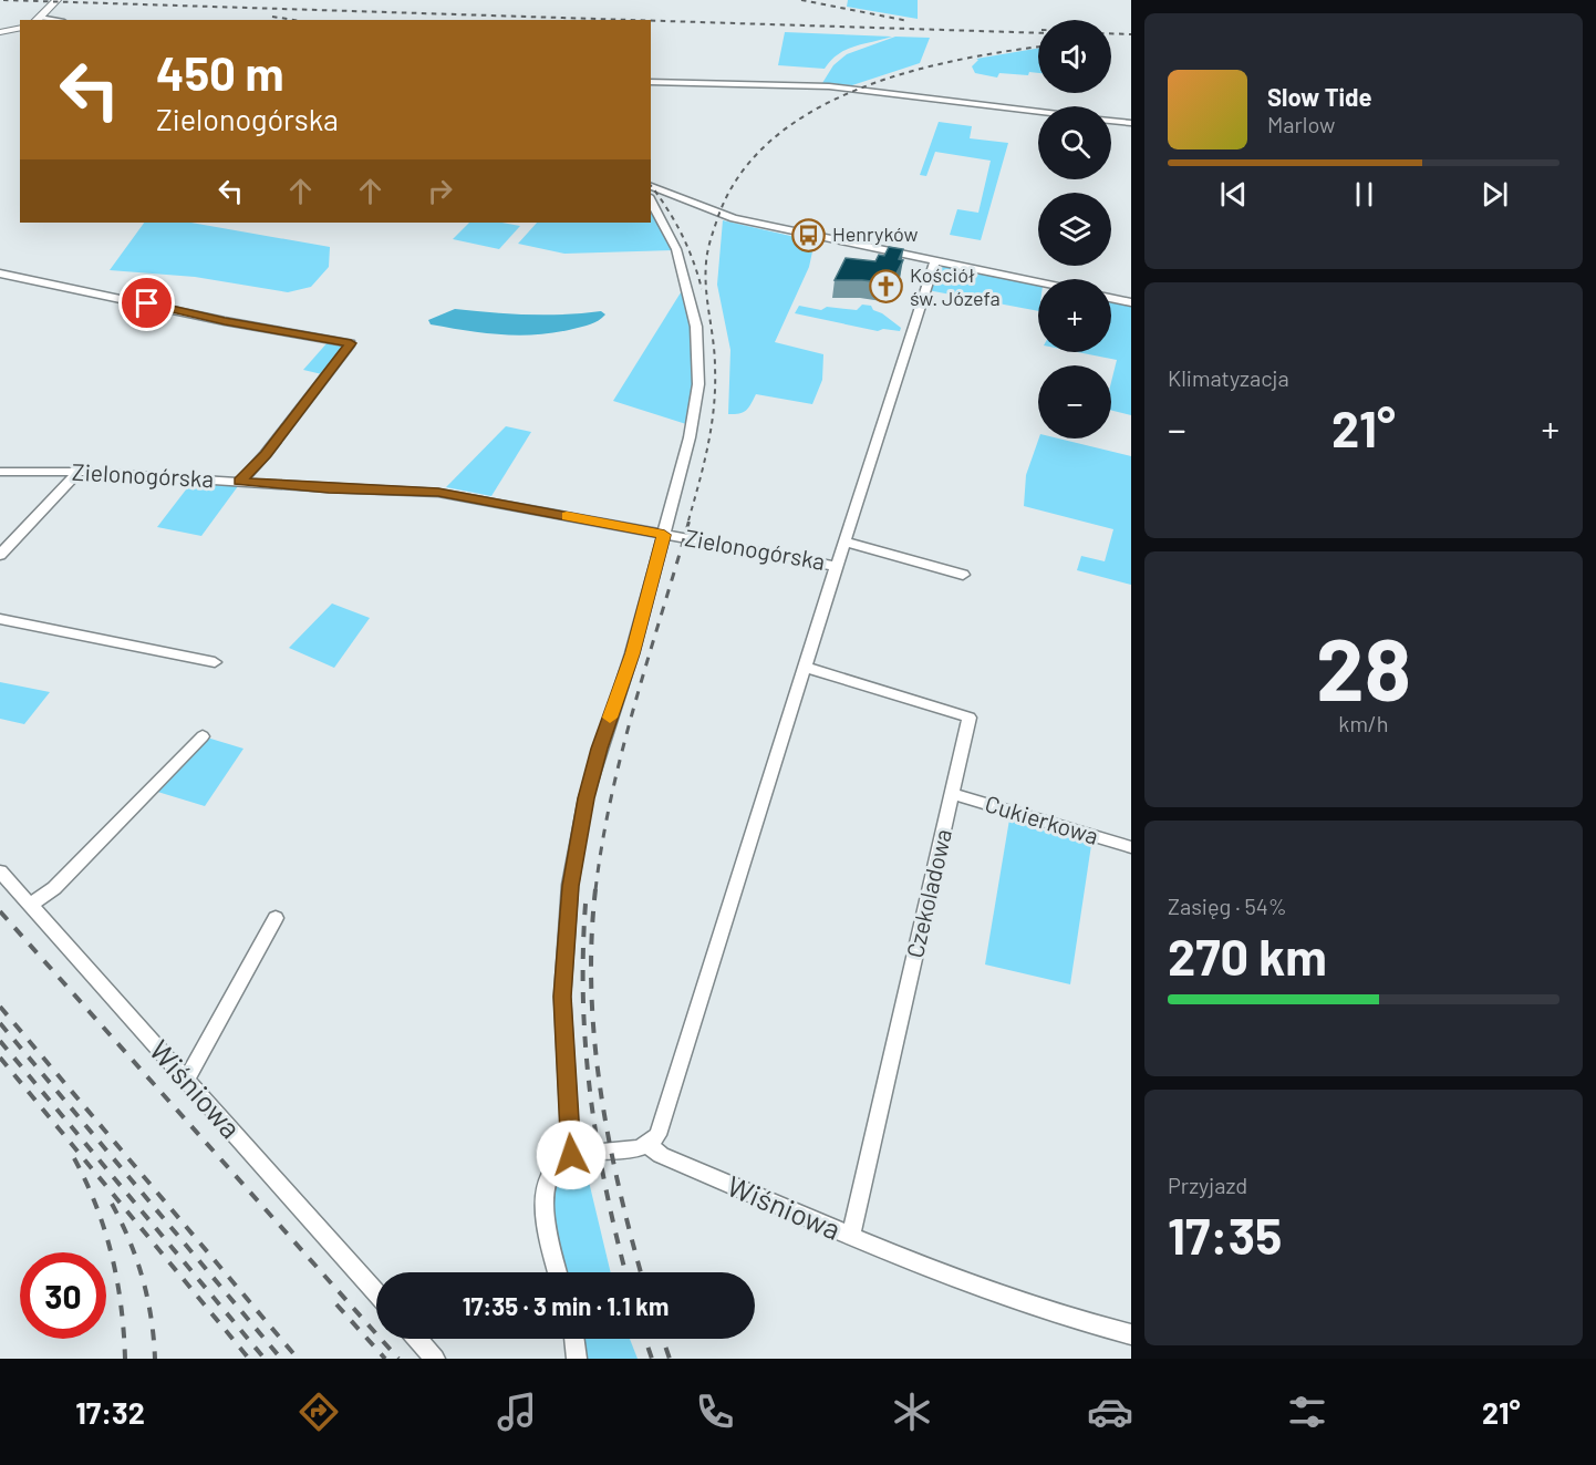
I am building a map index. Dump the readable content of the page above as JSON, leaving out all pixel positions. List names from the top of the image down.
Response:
{
  "streets": {
    "street": [
      "Zielonogórska",
      "Cukierkowa",
      "Czekoladowa",
      "Wiśniowa"
    ]
  },
  "crossings": [
    ["Cukierkowa", "Czekoladowa"],
    ["Czekoladowa", "Wiśniowa"]
  ],
  "places": {
    "bus stop": ["Henryków"],
    "church": ["Kościół św. Józefa"]
  },
  "page": {
    "map_buttons": ["+", "−"],
    "turn": ["450 m", "Zielonogórska"],
    "song": ["Slow Tide", "Marlow"],
    "tile": [
      "Klimatyzacja",
      ["28", "km/h"],
      ["Zasięg · 54%", "270 km"],
      ["Przyjazd", "17:35"]
    ],
    "heat": ["−", "21°", "+"],
    "limit": "30",
    "trip": "17:35 · 3 min · 1.1 km",
    "tabs": ["17:32", "21°"]
  }
}
